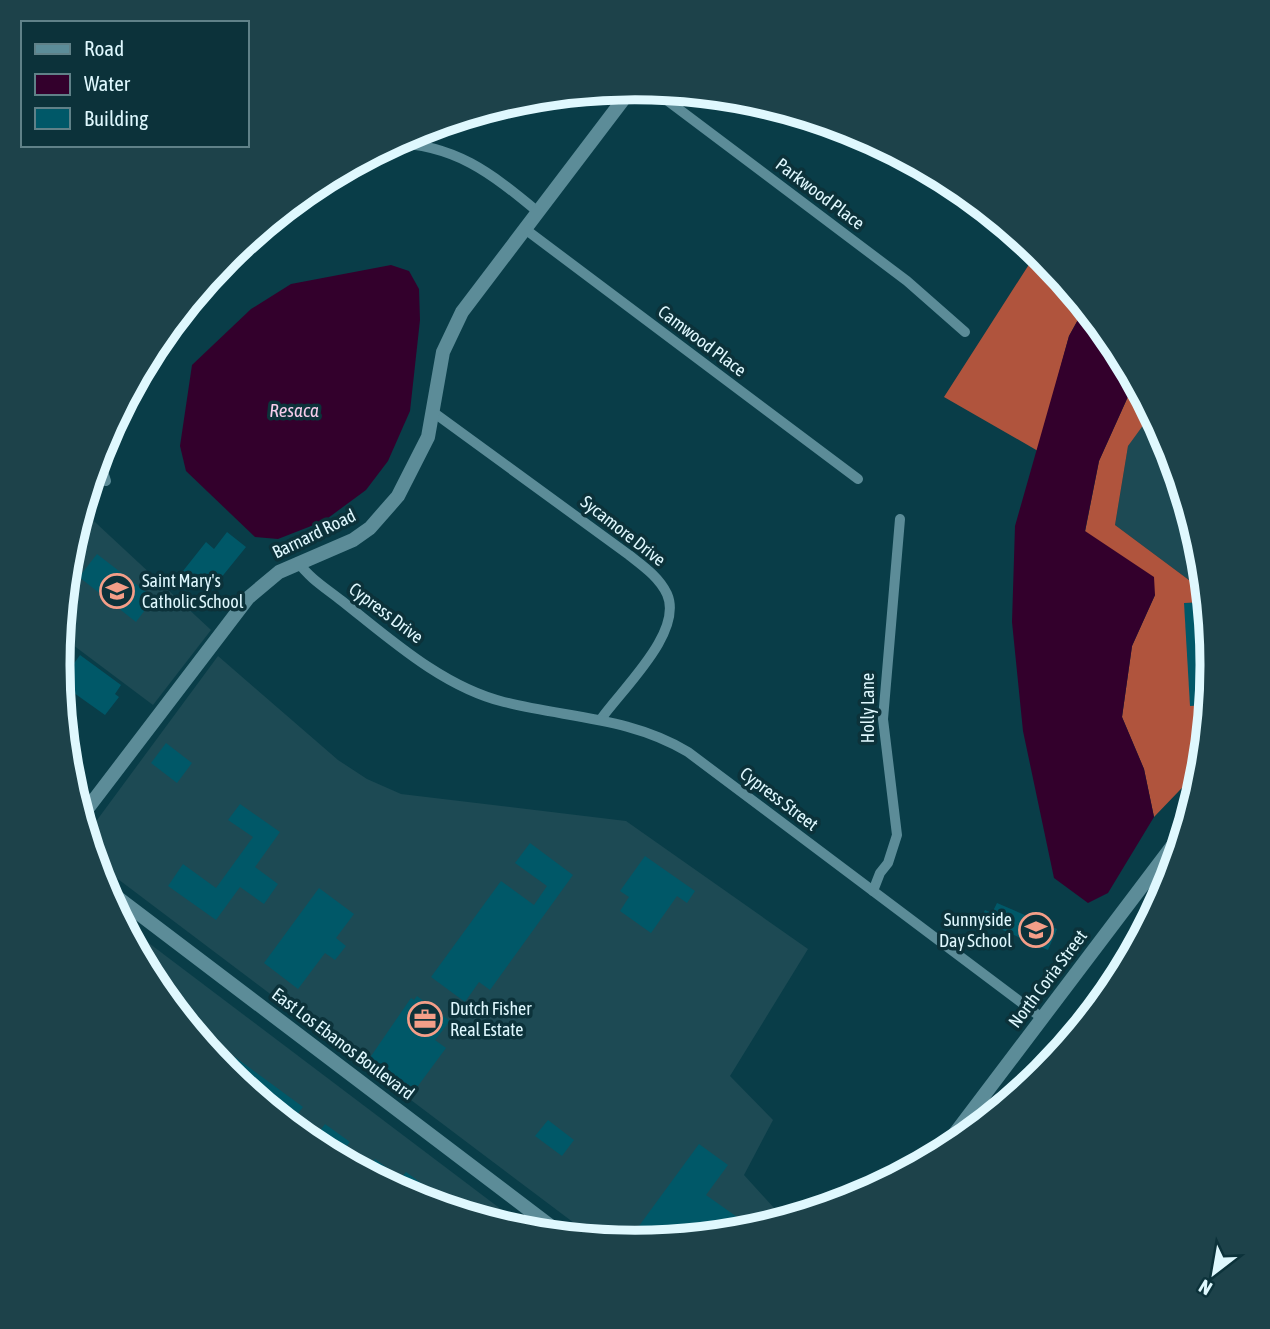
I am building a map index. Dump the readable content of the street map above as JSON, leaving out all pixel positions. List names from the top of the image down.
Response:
{
  "streets": {
    "street": [
      "Parkwood Place",
      "Camwood Place",
      "Sycamore Drive",
      "Barnard Road",
      "Cypress Drive",
      "Holly Lane",
      "Cypress Street",
      "North Coria Street",
      "East Los Ebanos Boulevard"
    ]
  },
  "crossings": [
    ["Camwood Place", "Barnard Road"],
    ["Sycamore Drive", "Barnard Road"],
    ["Sycamore Drive", "Cypress Street"],
    ["Barnard Road", "Cypress Drive"],
    ["Cypress Drive", "Cypress Street"],
    ["Holly Lane", "Cypress Street"],
    ["Cypress Street", "North Coria Street"]
  ],
  "water": ["Resaca"],
  "places": {
    "school or university": ["Saint Mary's Catholic School", "Sunnyside Day School"],
    "office": ["Dutch Fisher Real Estate"]
  },
  "legend": ["Road", "Water", "Building"],
  "north": "bottom left"
}
